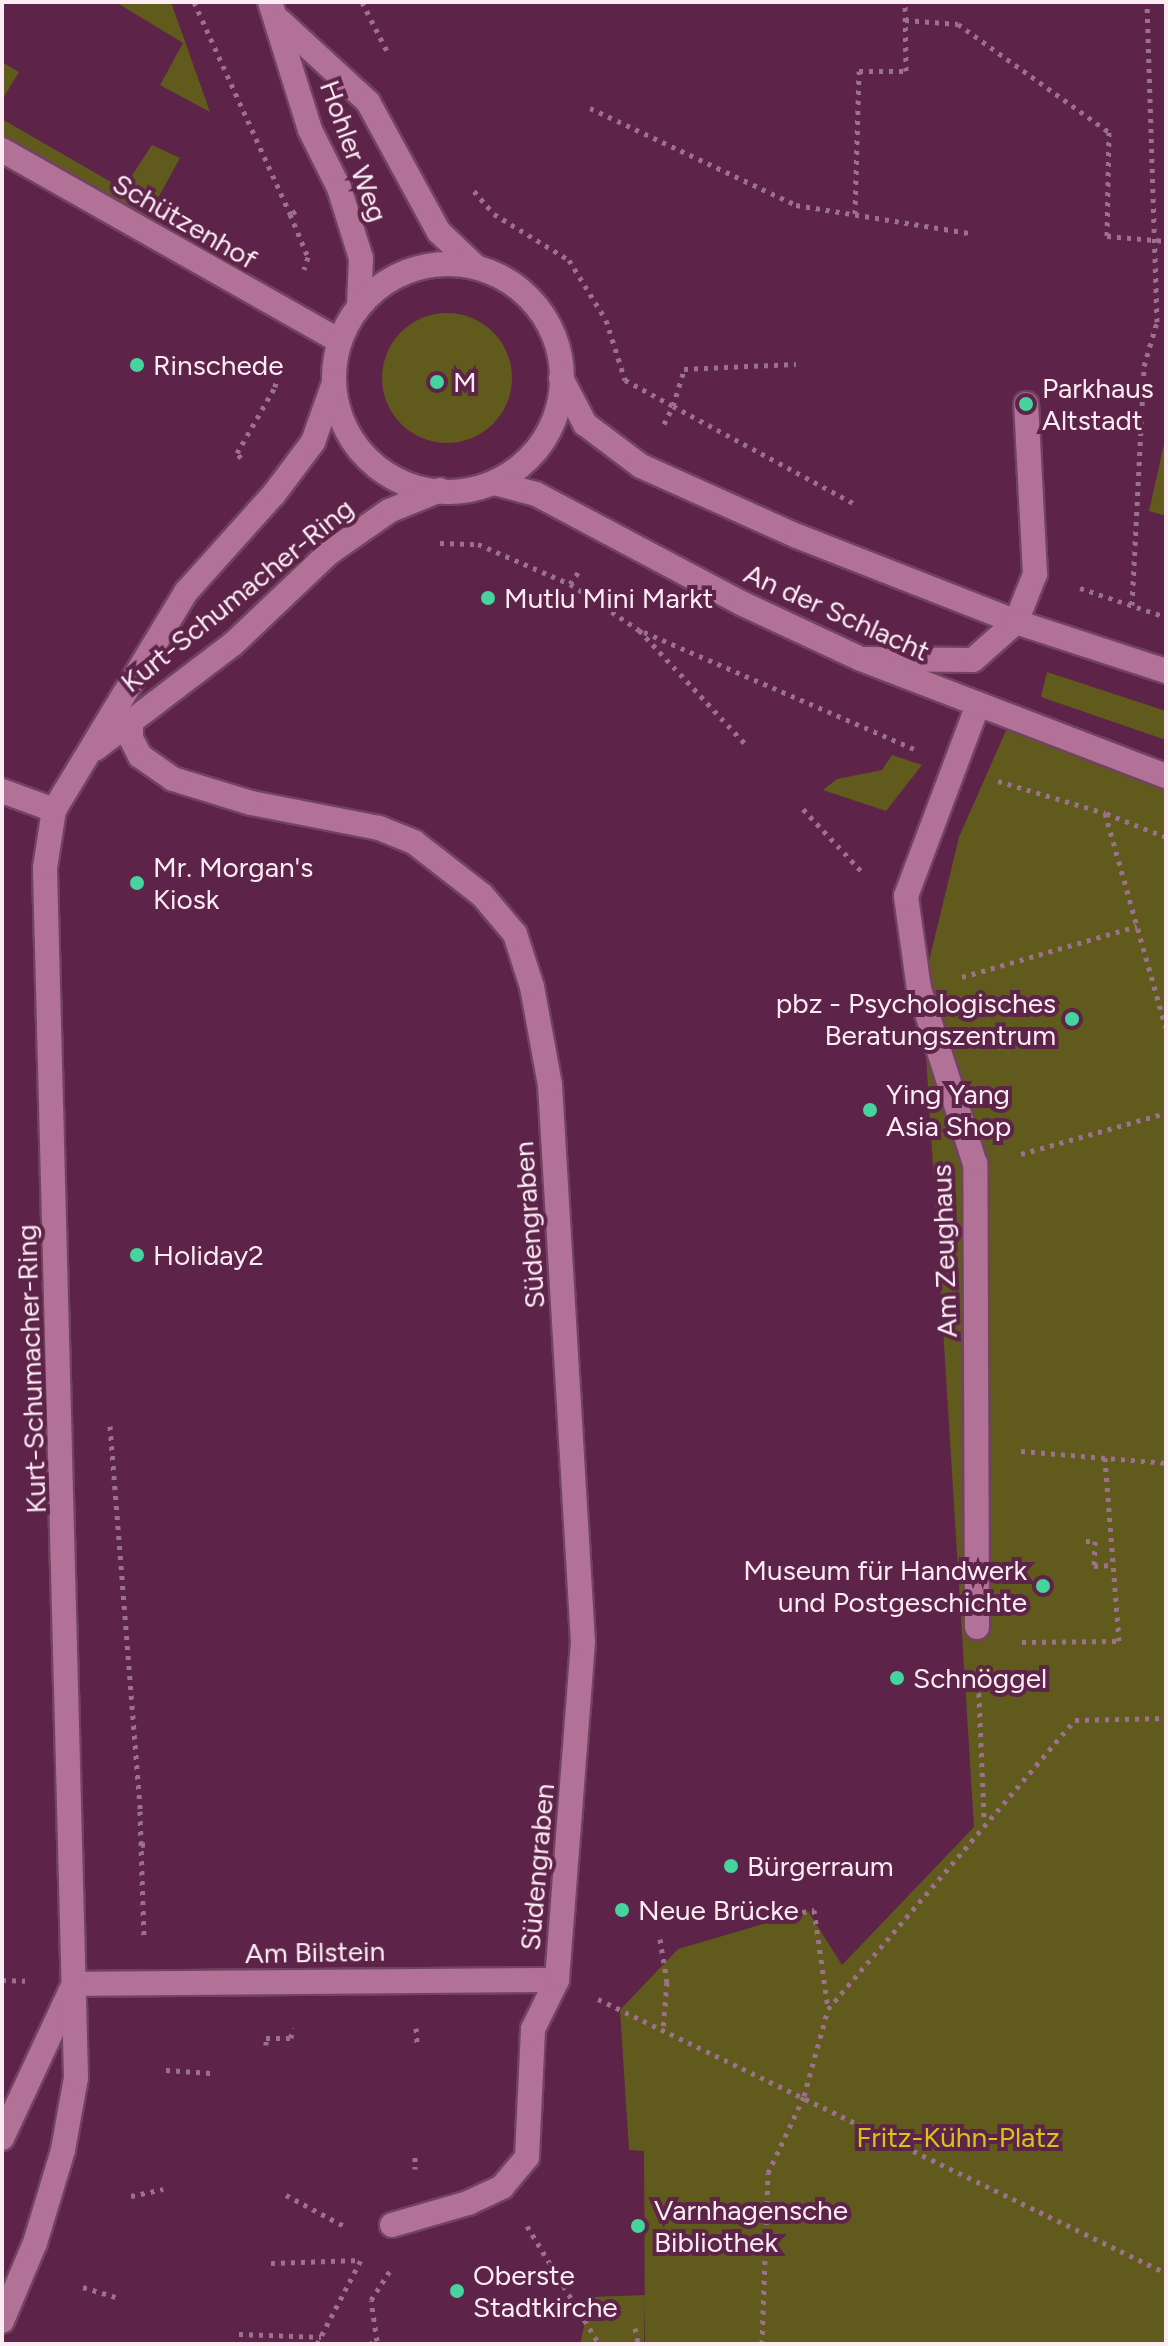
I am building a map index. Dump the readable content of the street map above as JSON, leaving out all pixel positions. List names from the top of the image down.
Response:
{
  "streets": {
    "street": [
      "Hohler Weg",
      "Schützenhof",
      "Kurt-Schumacher-Ring",
      "An der Schlacht",
      "Südengraben",
      "Am Zeughaus",
      "Am Bilstein"
    ]
  },
  "crossings": [
    ["Hohler Weg", "Schützenhof"],
    ["Hohler Weg", "Kurt-Schumacher-Ring"],
    ["Hohler Weg", "An der Schlacht"],
    ["Schützenhof", "Kurt-Schumacher-Ring"],
    ["Schützenhof", "An der Schlacht"],
    ["Kurt-Schumacher-Ring", "An der Schlacht"],
    ["Kurt-Schumacher-Ring", "Südengraben"],
    ["Kurt-Schumacher-Ring", "Am Bilstein"],
    ["Südengraben", "Am Bilstein"]
  ],
  "parks": ["Fritz-Kühn-Platz"],
  "places": [
    "Rinschede",
    "M",
    "Parkhaus Altstadt",
    "Mutlu Mini Markt",
    "Mr. Morgan's Kiosk",
    "pbz - Psychologisches Beratungszentrum",
    "Ying Yang Asia Shop",
    "Holiday2",
    "Museum für Handwerk und Postgeschichte",
    "Schnöggel",
    "Bürgerraum",
    "Neue Brücke",
    "Varnhagensche Bibliothek",
    "Oberste Stadtkirche"
  ]
}
